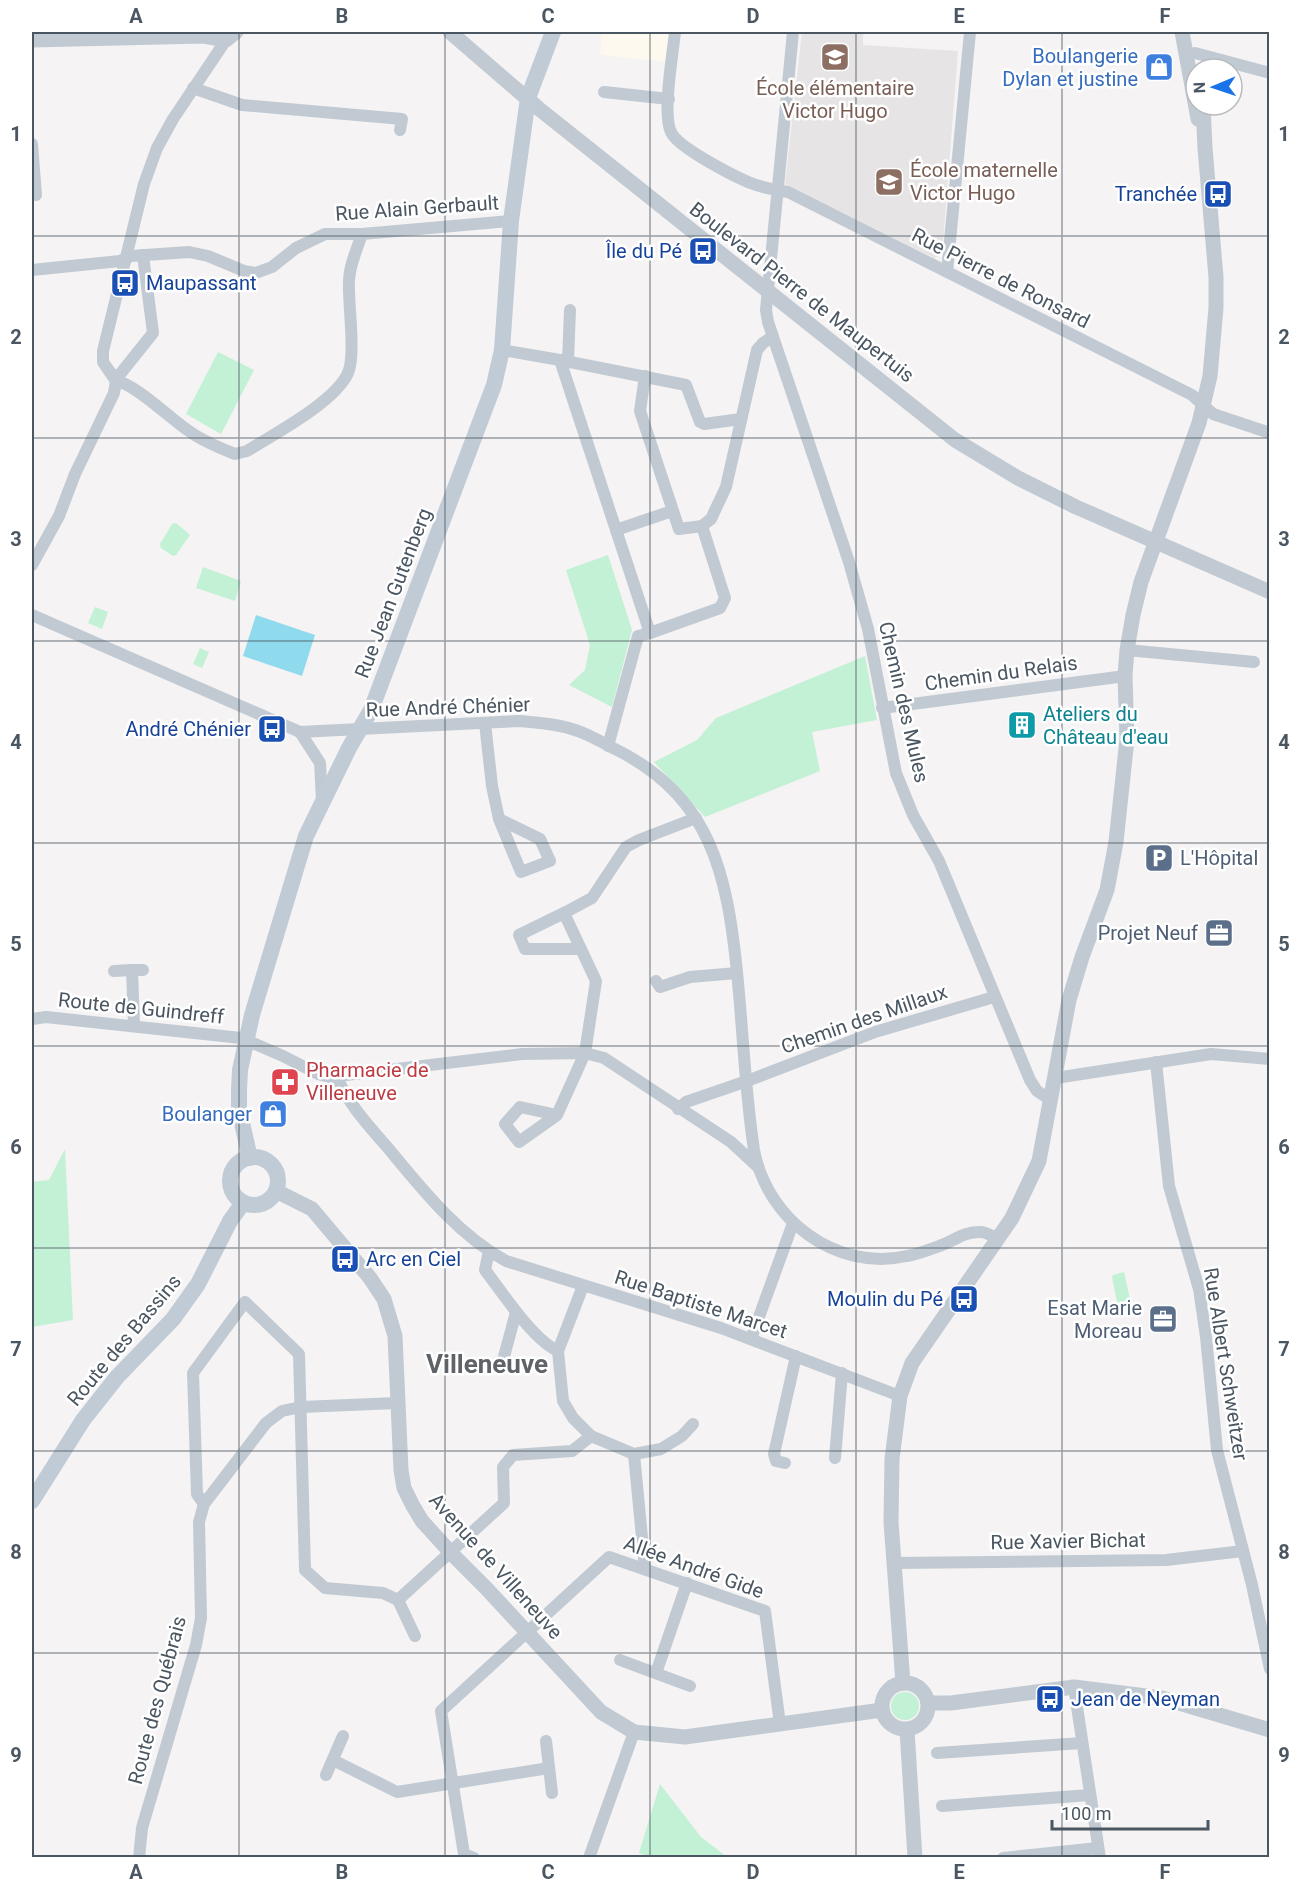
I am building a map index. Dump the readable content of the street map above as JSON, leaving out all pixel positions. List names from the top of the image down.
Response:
{
  "streets": {
    "main road": ["Rue Jean Gutenberg", "Route des Bassins"],
    "street": [
      "Rue Alain Gerbault",
      "Rue Pierre de Ronsard",
      "Boulevard Pierre de Maupertuis",
      "Chemin du Relais",
      "Chemin des Mules",
      "Rue André Chénier",
      "Route de Guindreff",
      "Chemin des Millaux",
      "Rue Baptiste Marcet",
      "Rue Albert Schweitzer",
      "Rue Xavier Bichat",
      "Avenue de Villeneuve",
      "Allée André Gide",
      "Route des Québrais"
    ]
  },
  "crossings": [
    ["Rue Alain Gerbault", "Rue Jean Gutenberg"],
    ["Rue Pierre de Ronsard", "Chemin des Mules"],
    ["Boulevard Pierre de Maupertuis", "Rue Jean Gutenberg"],
    ["Boulevard Pierre de Maupertuis", "Chemin des Mules"],
    ["Rue Jean Gutenberg", "Rue André Chénier"],
    ["Rue Jean Gutenberg", "Route de Guindreff"],
    ["Rue Jean Gutenberg", "Route des Bassins"],
    ["Rue Jean Gutenberg", "Avenue de Villeneuve"],
    ["Chemin du Relais", "Chemin des Mules"],
    ["Chemin des Mules", "Chemin des Millaux"],
    ["Rue André Chénier", "Chemin des Millaux"],
    ["Route des Bassins", "Avenue de Villeneuve"],
    ["Rue Albert Schweitzer", "Rue Xavier Bichat"],
    ["Avenue de Villeneuve", "Allée André Gide"]
  ],
  "districts": ["Villeneuve"],
  "places": {
    "school or university": ["École élémentaire Victor Hugo", "École maternelle Victor Hugo"],
    "shop": ["Boulangerie Dylan et justine", "Boulanger"],
    "bus stop": [
      "Tranchée",
      "Île du Pé",
      "Maupassant",
      "André Chénier",
      "Arc en Ciel",
      "Moulin du Pé",
      "Jean de Neyman"
    ],
    "building": ["Ateliers du Château d'eau"],
    "parking": ["L'Hôpital"],
    "office": ["Projet Neuf", "Esat Marie Moreau"],
    "pharmacy": ["Pharmacie de Villeneuve"]
  },
  "scale_bar": "100 m",
  "north": "left",
  "grid": {
    "columns": [
      "A",
      "B",
      "C",
      "D",
      "E",
      "F"
    ],
    "rows": [
      "1",
      "2",
      "3",
      "4",
      "5",
      "6",
      "7",
      "8",
      "9"
    ]
  }
}
